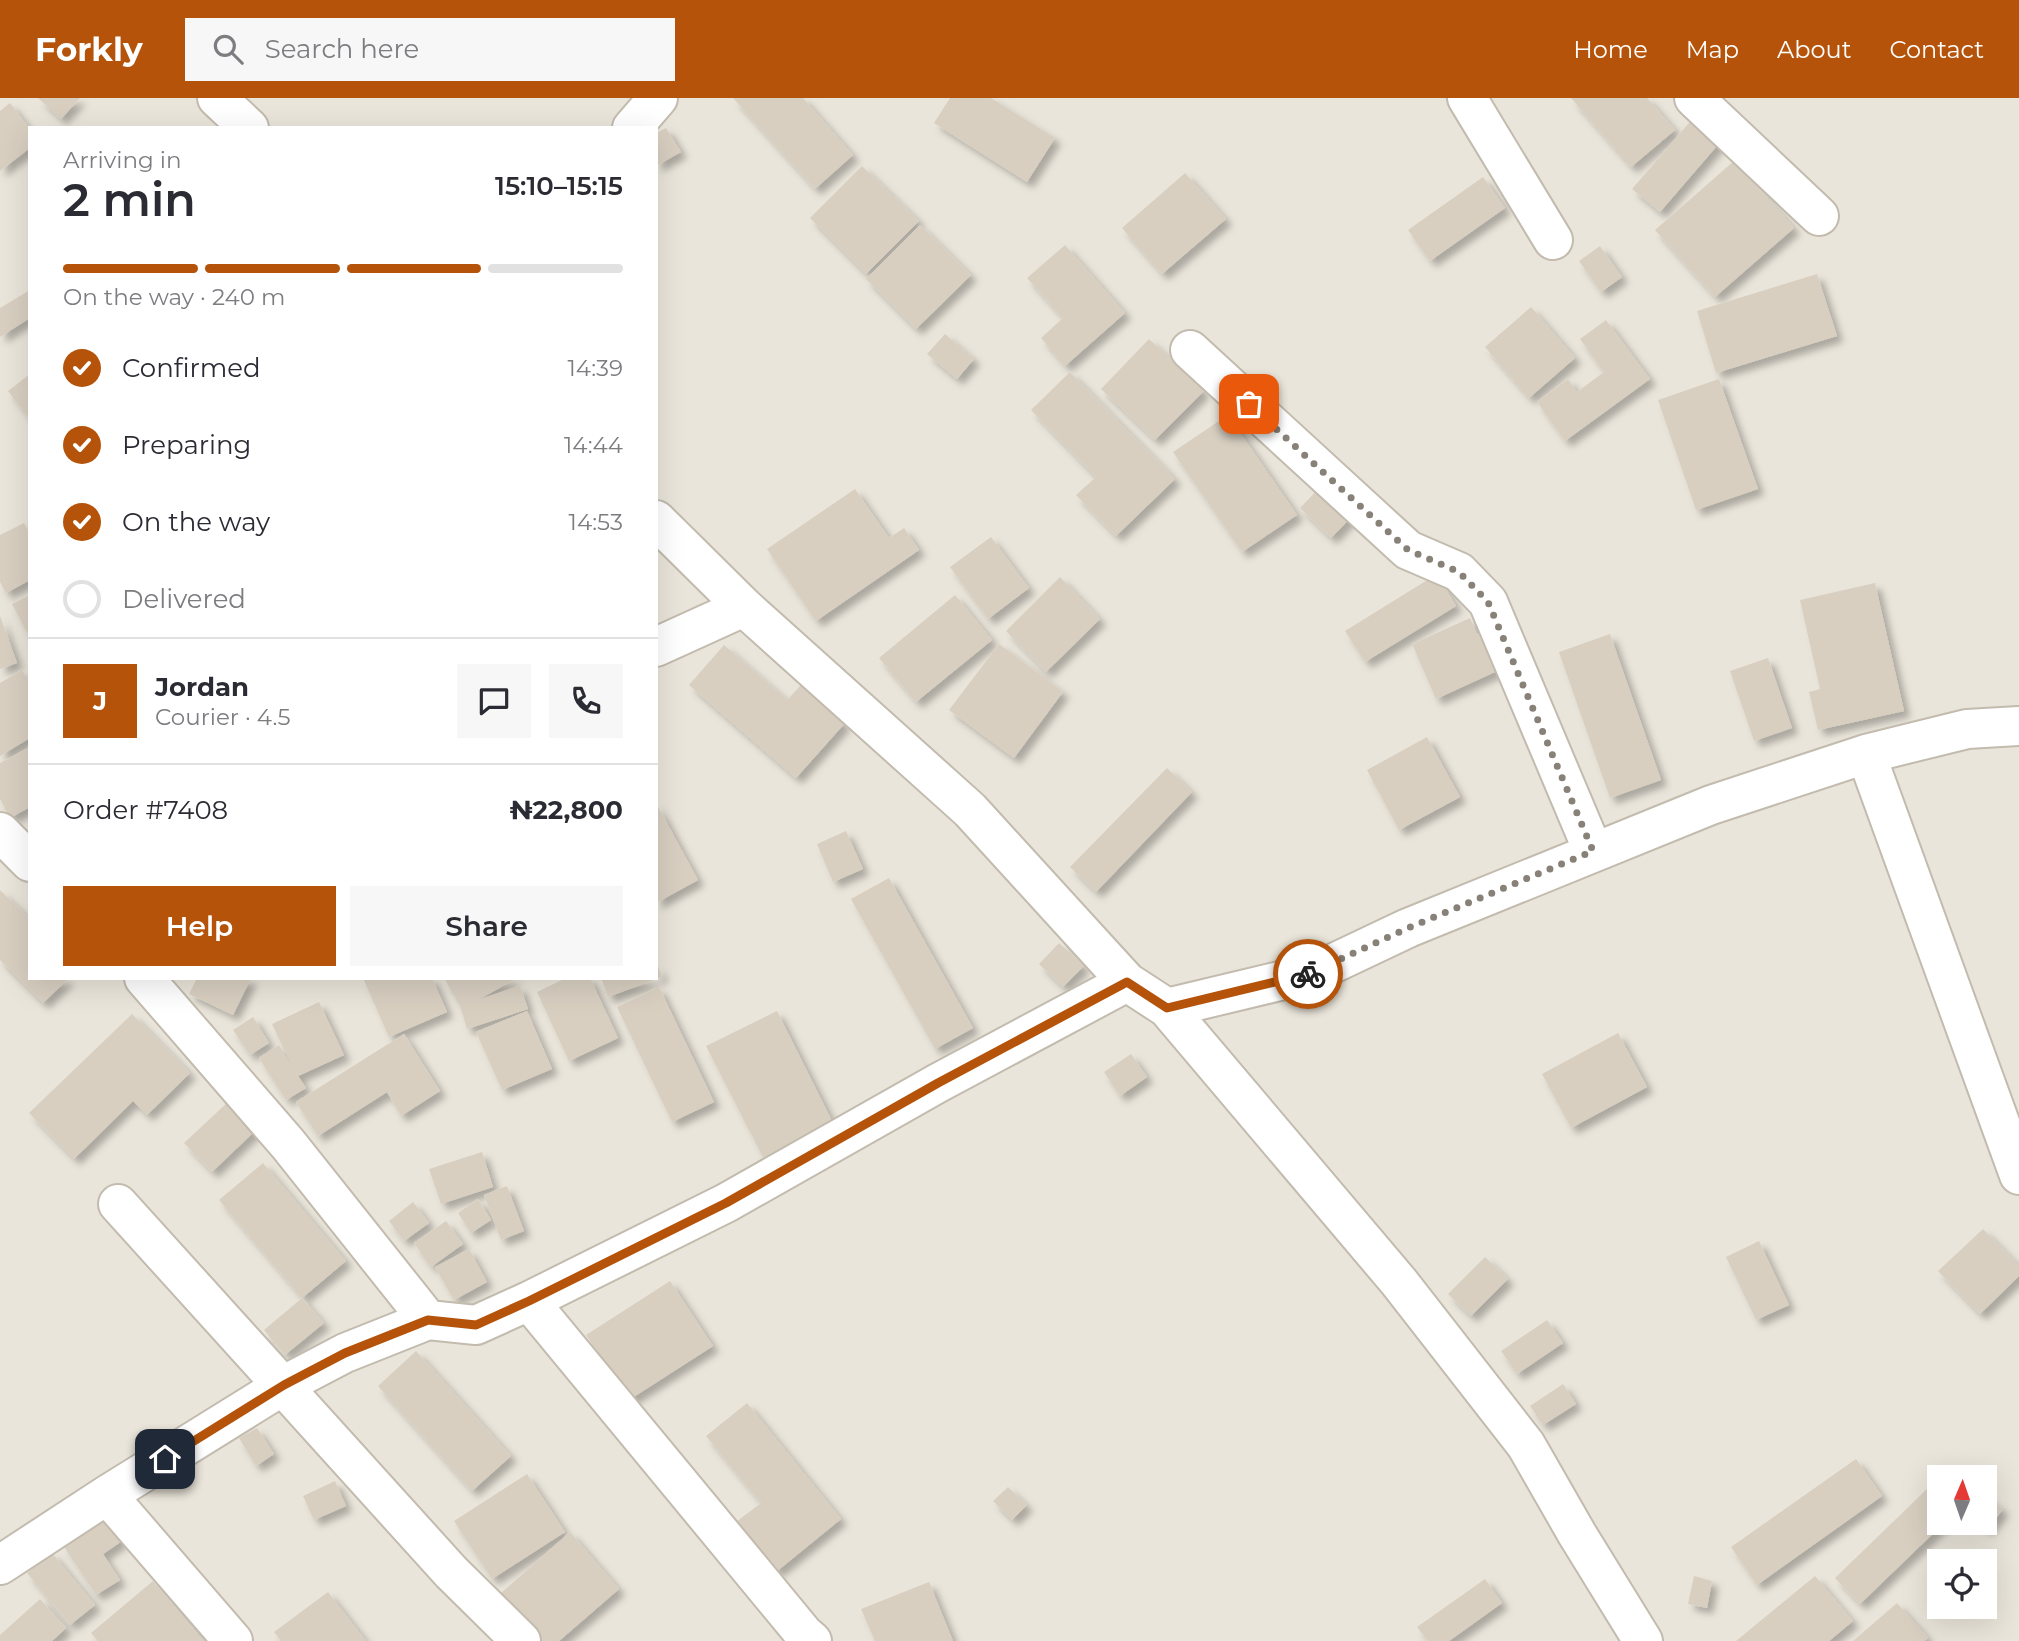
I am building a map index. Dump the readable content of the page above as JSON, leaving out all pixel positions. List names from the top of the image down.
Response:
{
  "north": "top",
  "page": {
    "header": "Forkly",
    "search": "Search here",
    "nav": [
      "Home",
      "Map",
      "About",
      "Contact"
    ],
    "heading": ["2 min", "Arriving in", "15:10–15:15"],
    "panel": [
      "Jordan",
      "Courier · 4.5",
      "Order #7408",
      "₦22,800"
    ],
    "bar": "On the way · 240 m",
    "list": [
      ["Confirmed", "14:39"],
      ["Preparing", "14:44"],
      ["On the way", "14:53"],
      "Delivered"
    ],
    "round": "J",
    "buttons": ["Help", "Share"]
  }
}
